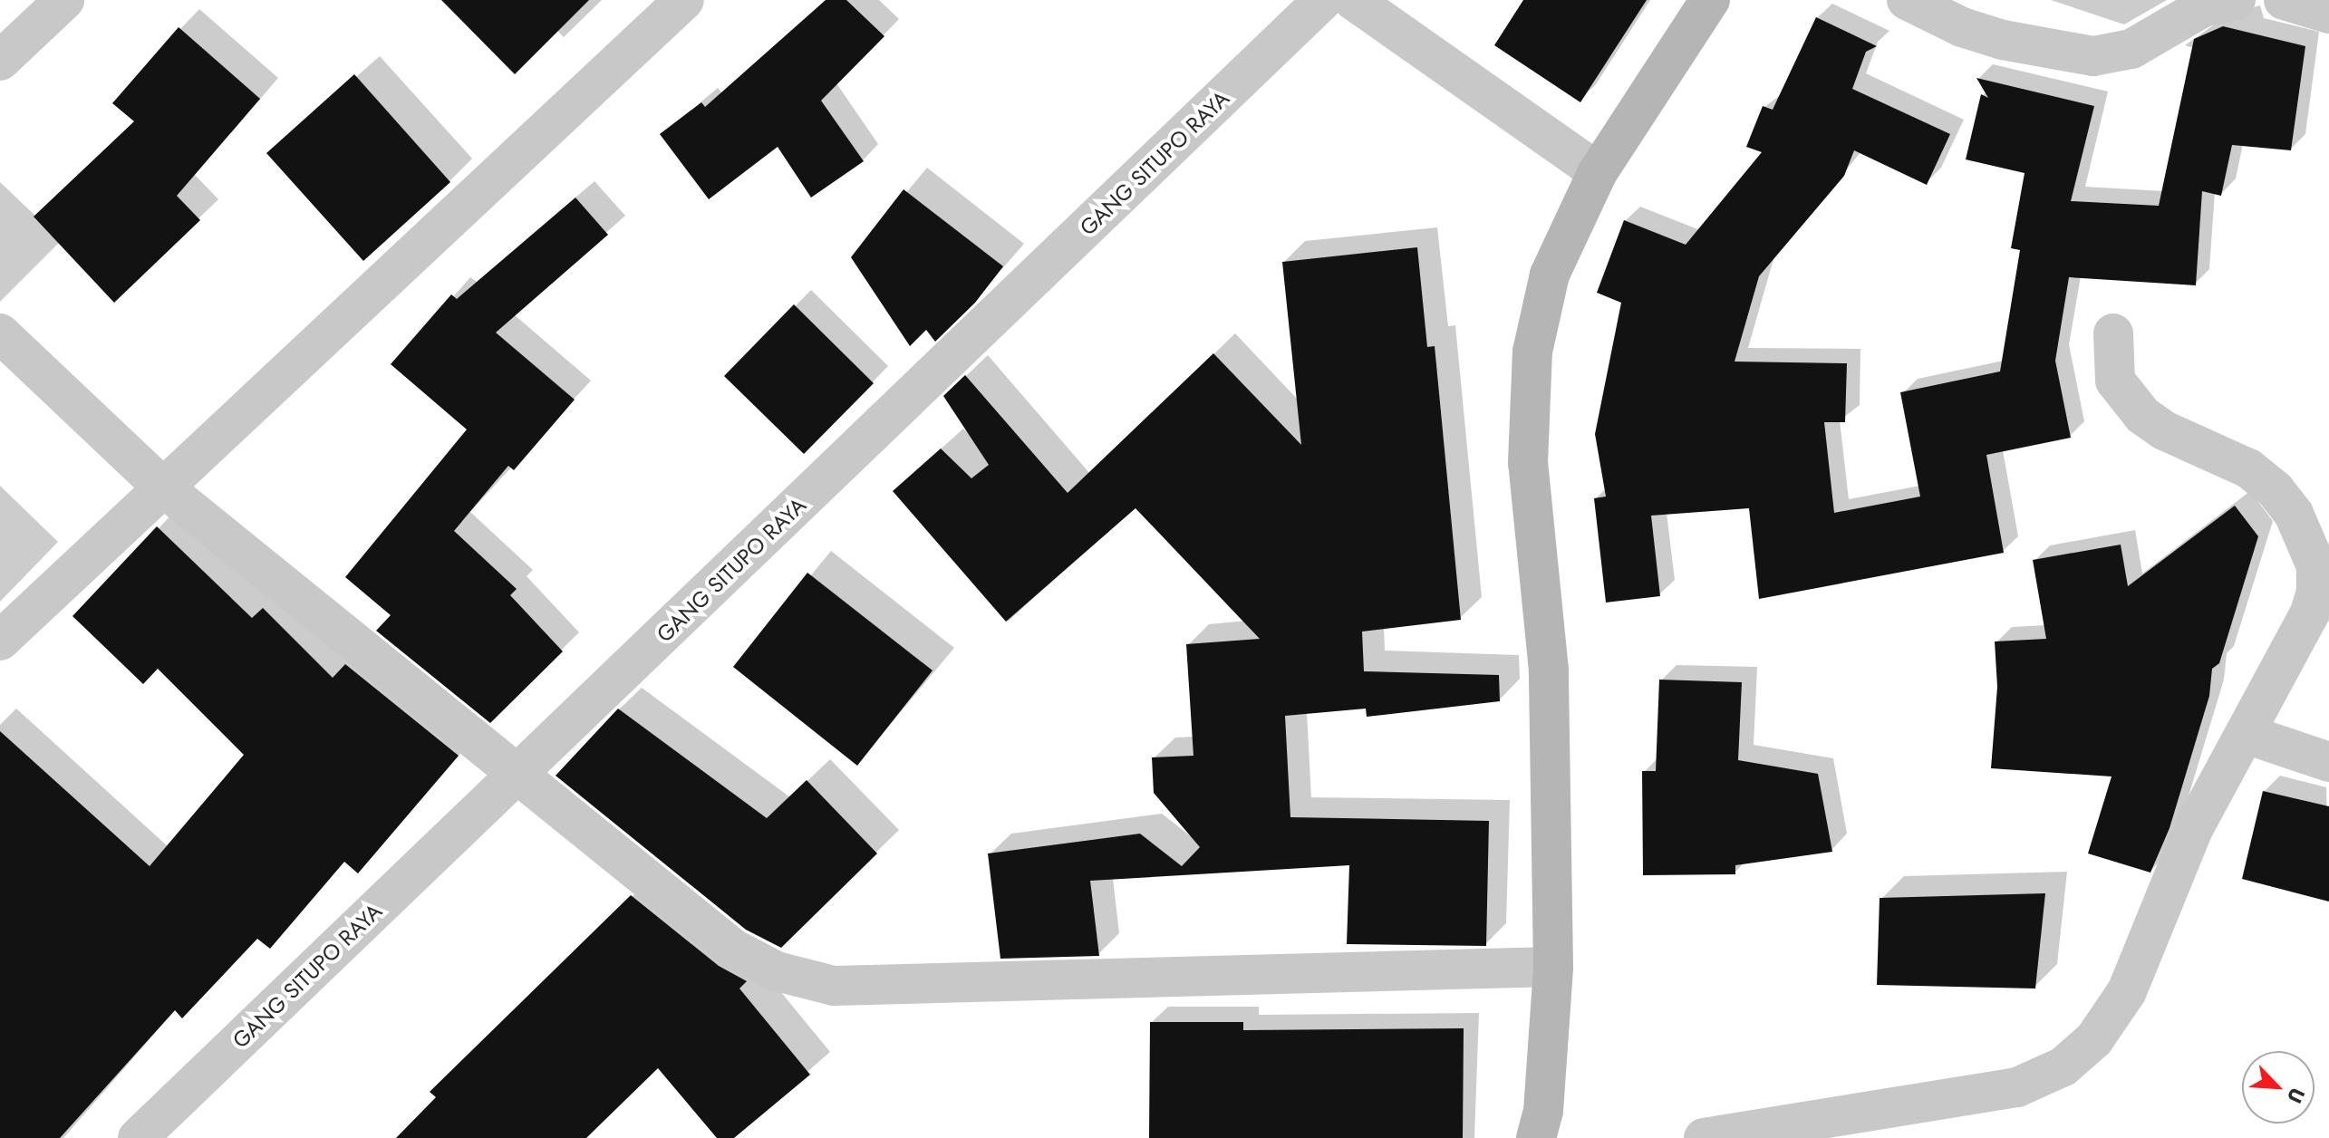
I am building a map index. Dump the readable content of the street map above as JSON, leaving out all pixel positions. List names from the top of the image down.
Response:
{
  "streets": {
    "street": ["GANG SITUPO RAYA"]
  },
  "north": "bottom right"
}
